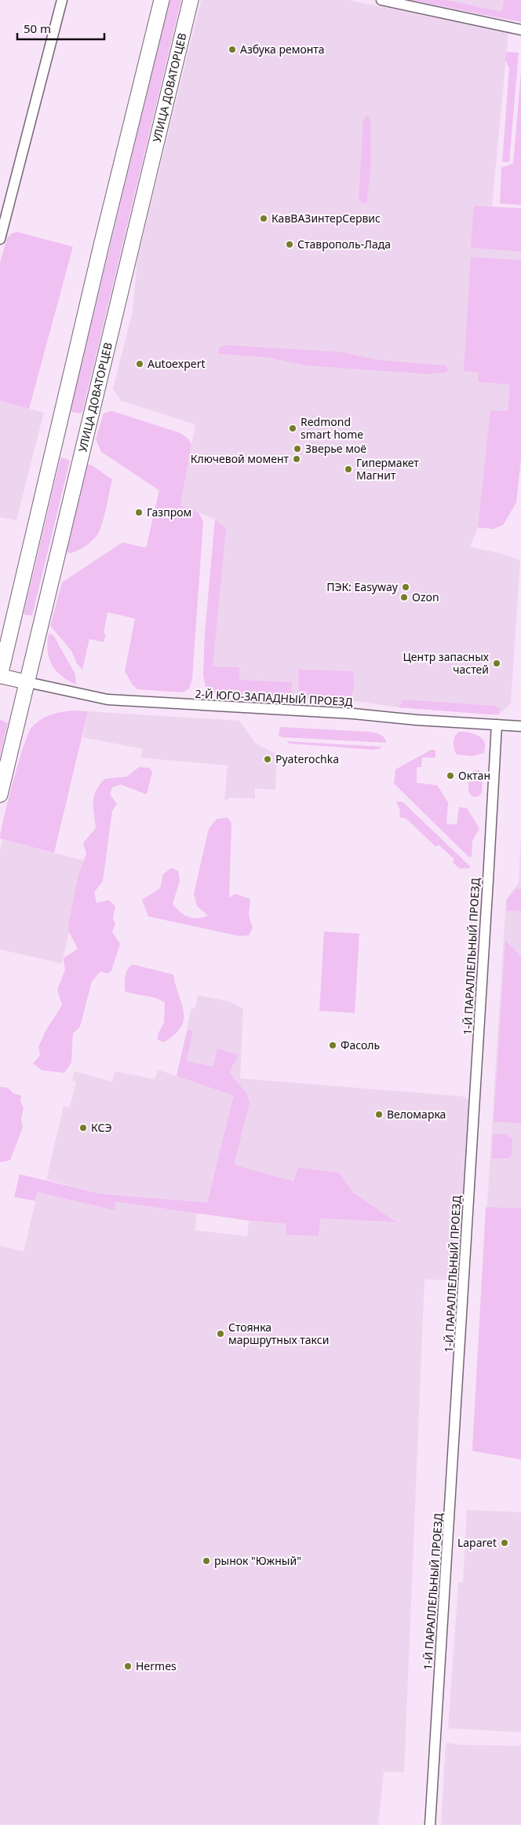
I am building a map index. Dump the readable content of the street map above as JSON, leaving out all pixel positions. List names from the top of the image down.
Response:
{
  "streets": {
    "main road": ["УЛИЦА ДОВАТОРЦЕВ"],
    "street": ["2-Й ЮГО-ЗАПАДНЫЙ ПРОЕЗД", "1-Й ПАРАЛЛЕЛЬНЫЙ ПРОЕЗД"]
  },
  "crossings": [
    ["УЛИЦА ДОВАТОРЦЕВ", "2-Й ЮГО-ЗАПАДНЫЙ ПРОЕЗД"],
    ["2-Й ЮГО-ЗАПАДНЫЙ ПРОЕЗД", "1-Й ПАРАЛЛЕЛЬНЫЙ ПРОЕЗД"]
  ],
  "places": [
    "Азбука ремонта",
    "КавВАЗинтерСервис",
    "Ставрополь-Лада",
    "Autoexpert",
    "Redmond smart home",
    "Зверье моё",
    "Ключевой момент",
    "Гипермакет Магнит",
    "Газпром",
    "ПЭК: Easyway",
    "Ozon",
    "Центр запасных частей",
    "Pyaterochka",
    "Октан",
    "Фасоль",
    "Веломарка",
    "КСЭ",
    "Стоянка маршрутных такси",
    "Laparet",
    "рынок \"Южный\"",
    "Hermes"
  ],
  "scale_bar": "50 m"
}
